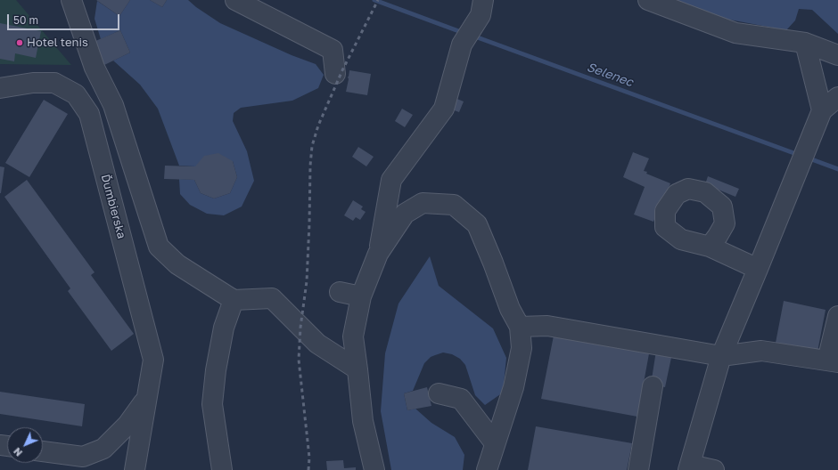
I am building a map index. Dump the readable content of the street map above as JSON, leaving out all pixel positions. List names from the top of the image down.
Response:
{
  "streets": {
    "street": ["Ďumbierska"]
  },
  "water": ["Selenec"],
  "places": ["Hotel tenis"],
  "scale_bar": "50 m",
  "north": "bottom left"
}
